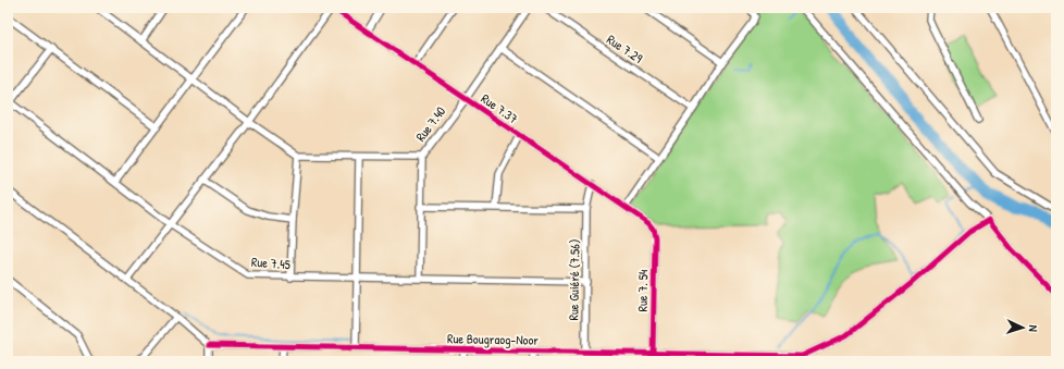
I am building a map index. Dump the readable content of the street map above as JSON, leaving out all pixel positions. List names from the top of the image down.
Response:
{
  "streets": {
    "street": [
      "Rue 7.29",
      "Rue 7.37",
      "Rue 7.40",
      "Rue 7.45",
      "Rue Guiéré (7.56)",
      "Rue 7. 54",
      "Rue Bougraog-Noor"
    ]
  },
  "crossings": [
    ["Rue 7.37", "Rue 7.40"],
    ["Rue 7.37", "Rue Guiéré (7.56)"],
    ["Rue 7.37", "Rue 7. 54"],
    ["Rue 7.40", "Rue 7.45"],
    ["Rue 7.45", "Rue Guiéré (7.56)"],
    ["Rue Guiéré (7.56)", "Rue Bougraog-Noor"],
    ["Rue 7. 54", "Rue Bougraog-Noor"]
  ],
  "north": "right"
}
